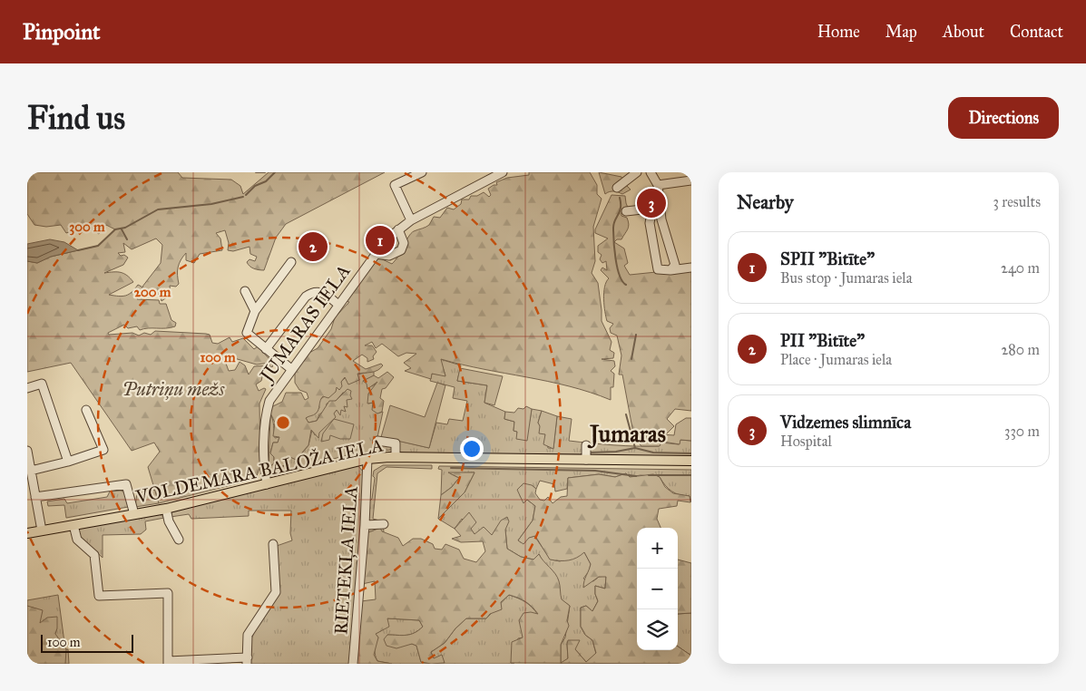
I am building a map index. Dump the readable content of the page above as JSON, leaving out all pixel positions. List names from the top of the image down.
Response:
{
  "streets": {
    "main road": ["VOLDEMĀRA BALOŽA IELA"],
    "street": ["JUMARAS IELA", "RIETEKĻA IELA"]
  },
  "crossings": [
    ["JUMARAS IELA", "VOLDEMĀRA BALOŽA IELA"],
    ["VOLDEMĀRA BALOŽA IELA", "RIETEKĻA IELA"]
  ],
  "districts": ["Jumaras"],
  "parks": ["Putriņu mežs"],
  "scale_bar": "100 m",
  "page": {
    "header": "Pinpoint",
    "nav": [
      "Home",
      "Map",
      "About",
      "Contact"
    ],
    "buttons": "Directions",
    "title": "Find us",
    "heading": ["Nearby", "3 results"],
    "pins": ["3", "1", "2"],
    "list": [
      {
        "mark": "1",
        "name": "SPII \"Bitīte\"",
        "note": "Bus stop · Jumaras iela",
        "value": "240 m"
      },
      {
        "mark": "2",
        "name": "PII \"Bitīte\"",
        "note": "Place · Jumaras iela",
        "value": "280 m"
      },
      {
        "mark": "3",
        "name": "Vidzemes slimnīca",
        "note": "Hospital",
        "value": "330 m"
      }
    ],
    "map_buttons": ["+", "−"],
    "scale": "100 m"
  },
  "rings": ["300 m", "200 m", "100 m"]
}
